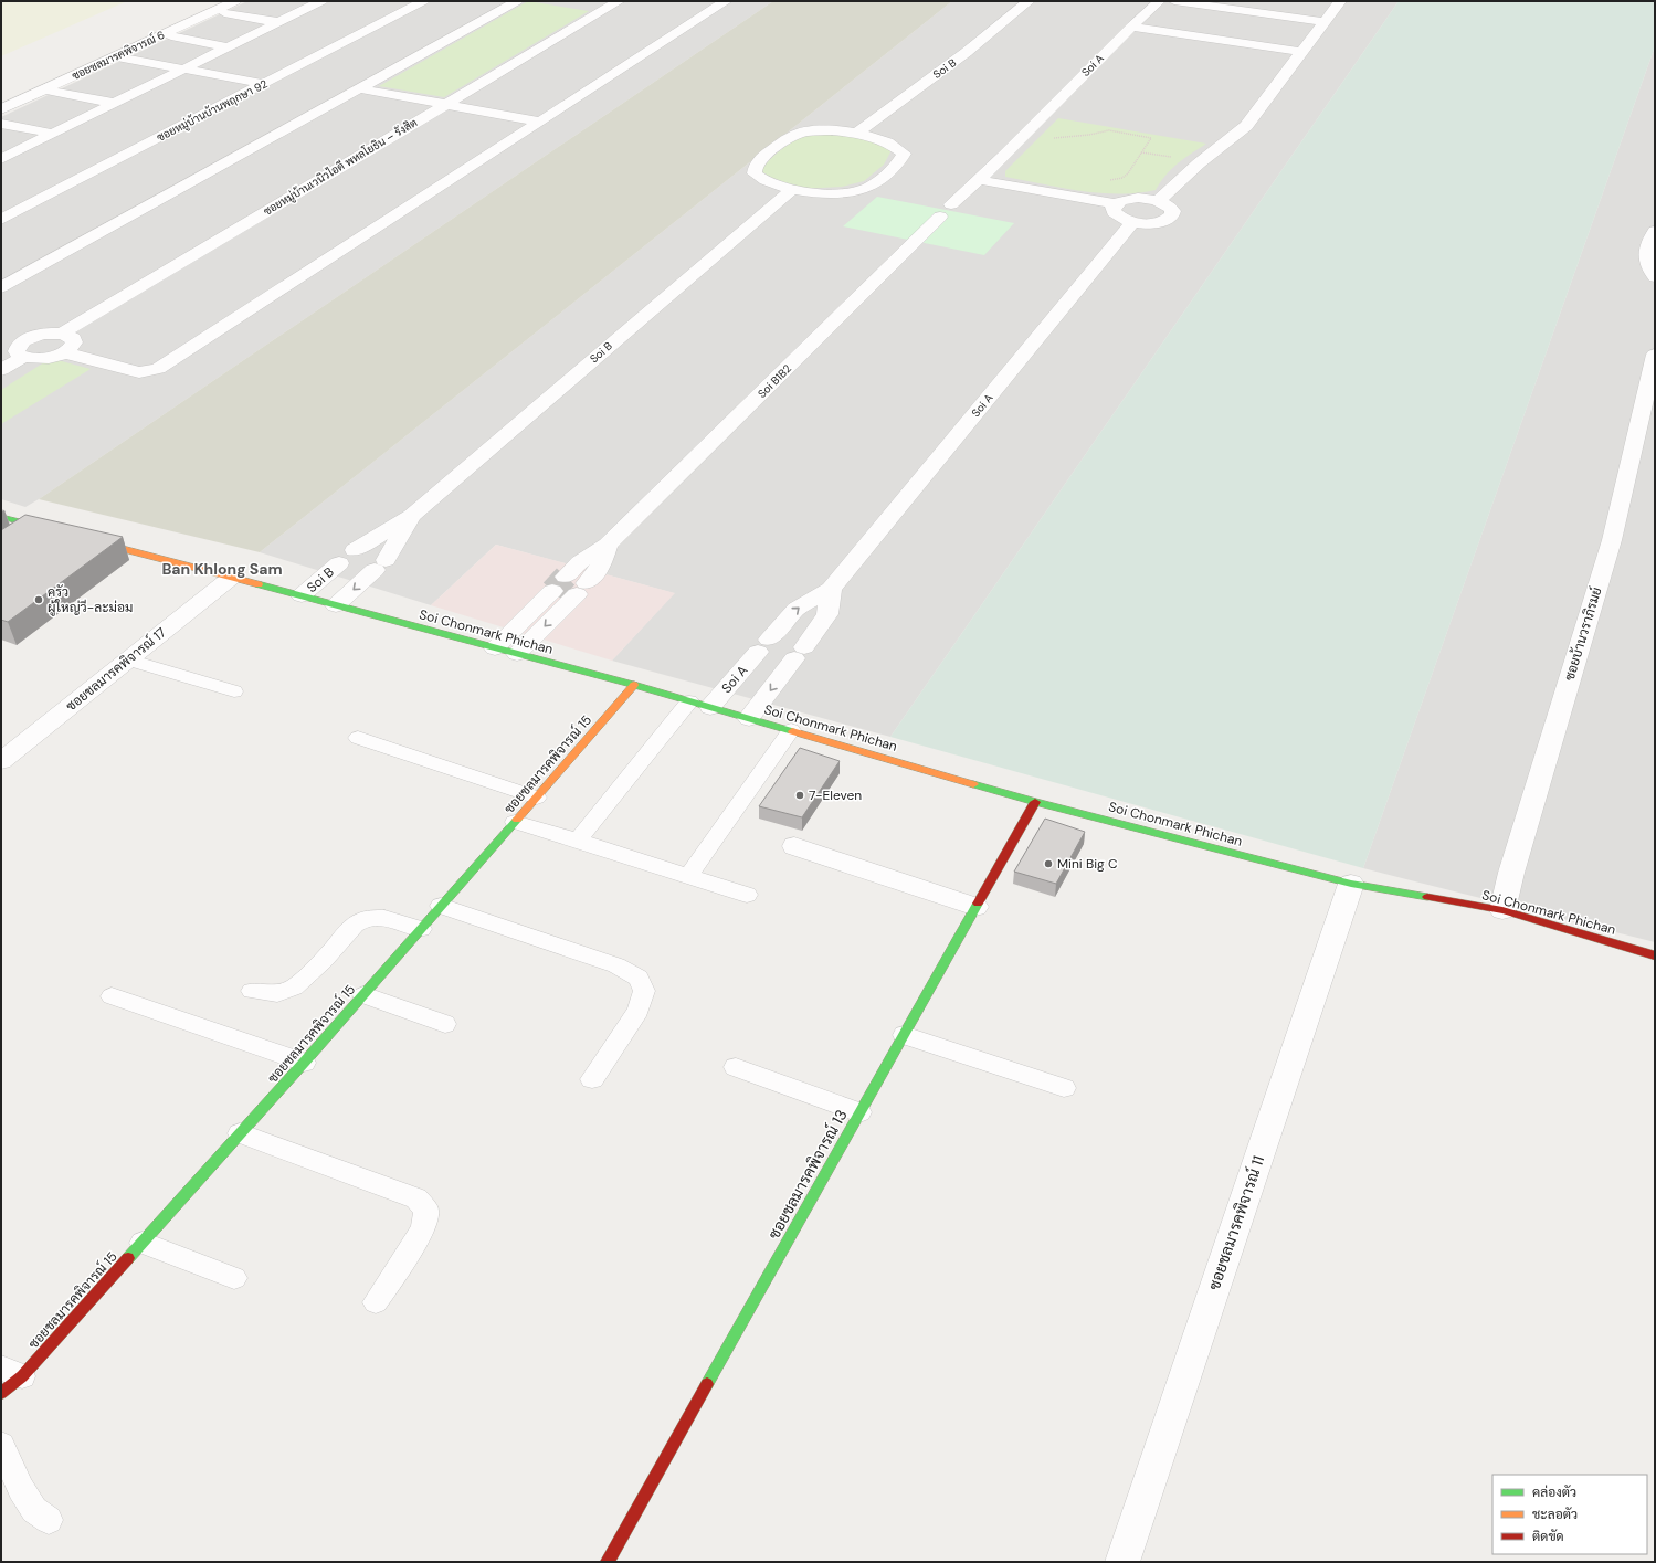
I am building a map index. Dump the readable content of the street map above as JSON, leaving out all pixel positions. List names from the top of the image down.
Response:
{
  "streets": {
    "street": [
      "ซอยชลมารคพิจารณ์ 6",
      "Soi A",
      "Soi B",
      "ซอยหมู่บ้านบ้านพฤกษา 92",
      "ซอยหมู่บ้านเวนิวไอดี พหลโยธิน – รังสิต",
      "Soi B1B2",
      "Soi Chonmark Phichan",
      "ซอยบ้านวราภิรมย์",
      "ซอยชลมารคพิจารณ์ 17",
      "ซอยชลมารคพิจารณ์ 15",
      "ซอยชลมารคพิจารณ์ 13",
      "ซอยชลมารคพิจารณ์ 11"
    ]
  },
  "crossings": [
    ["Soi A", "Soi B1B2"],
    ["Soi A", "Soi Chonmark Phichan"],
    ["Soi B", "Soi Chonmark Phichan"],
    ["Soi B1B2", "Soi Chonmark Phichan"],
    ["Soi Chonmark Phichan", "ซอยบ้านวราภิรมย์"],
    ["Soi Chonmark Phichan", "ซอยชลมารคพิจารณ์ 17"],
    ["Soi Chonmark Phichan", "ซอยชลมารคพิจารณ์ 15"],
    ["Soi Chonmark Phichan", "ซอยชลมารคพิจารณ์ 13"],
    ["Soi Chonmark Phichan", "ซอยชลมารคพิจารณ์ 11"]
  ],
  "districts": ["Ban Khlong Sam"],
  "places": ["ครัว ผู้ใหญ่วี-ละม่อม", "7-Eleven", "Mini Big C"],
  "legend": ["คล่องตัว", "ชะลอตัว", "ติดขัด"]
}
